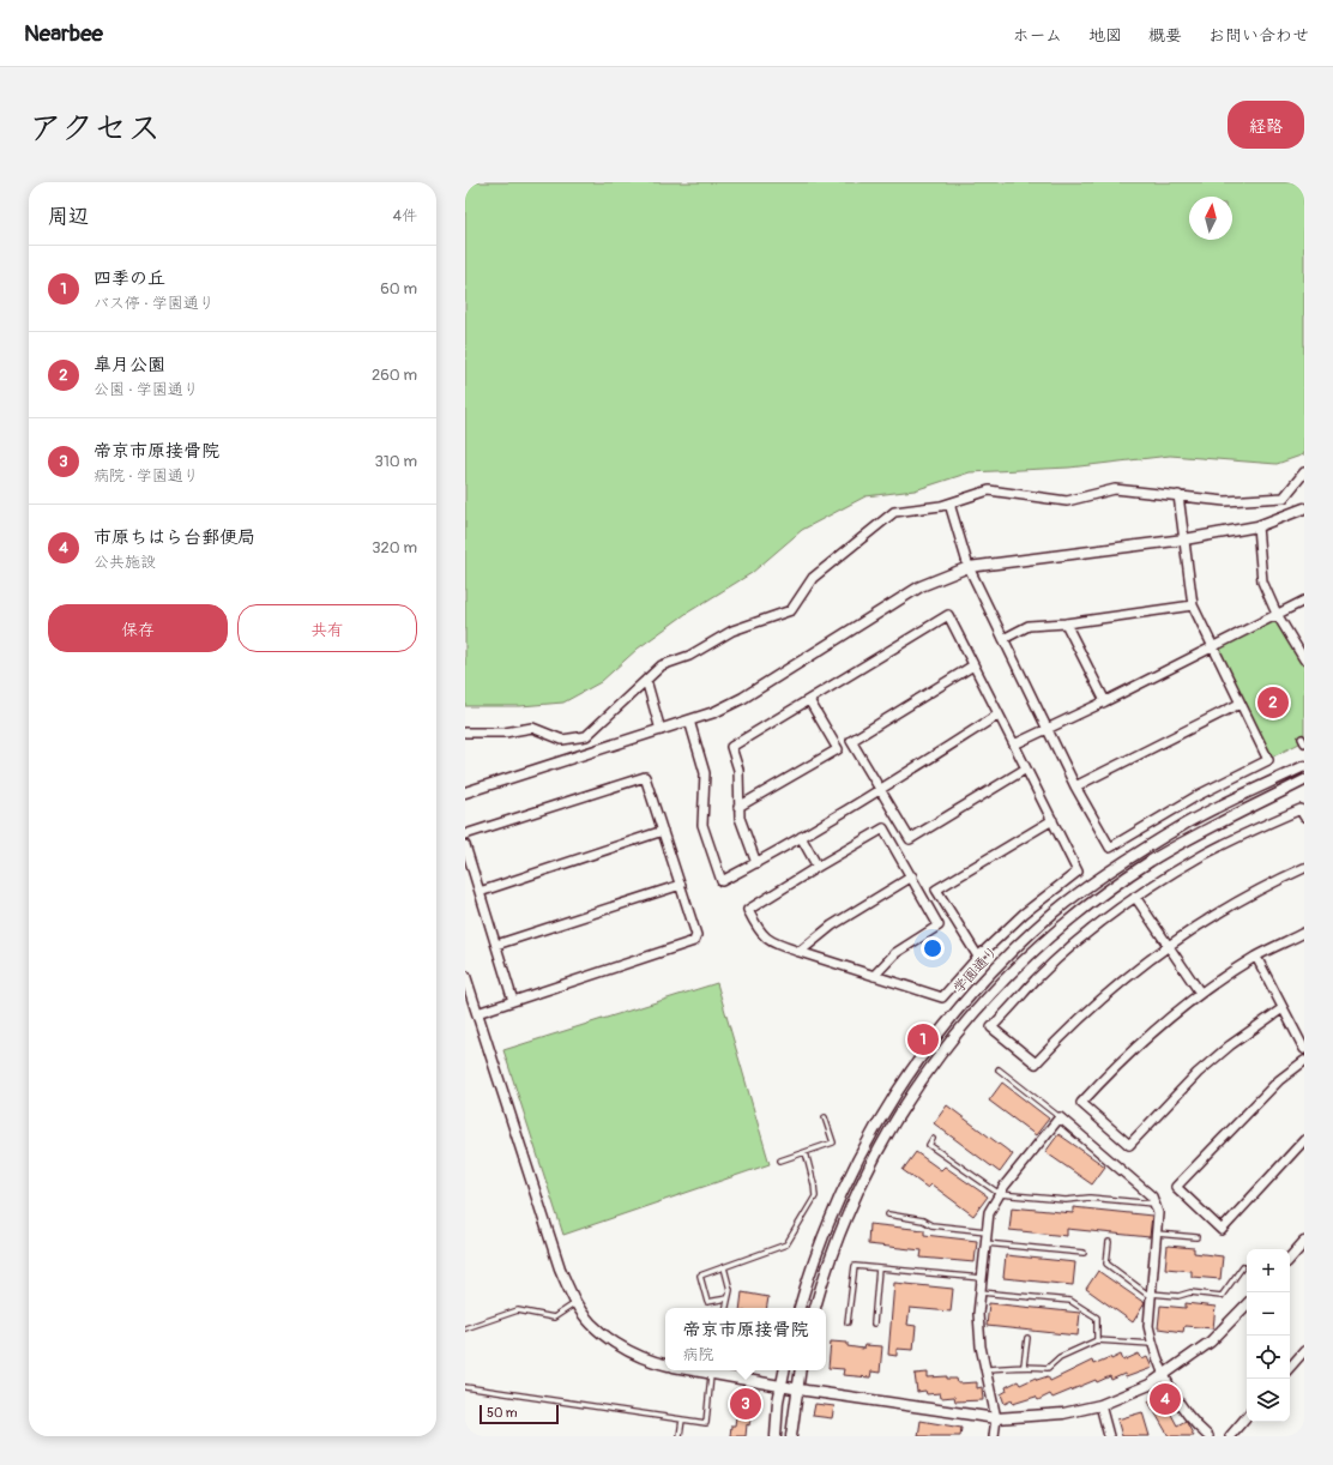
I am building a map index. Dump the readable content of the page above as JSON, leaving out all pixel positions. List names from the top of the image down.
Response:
{
  "streets": {
    "street": ["学園通り"]
  },
  "scale_bar": "50 m",
  "north": "top",
  "page": {
    "header": "Nearbee",
    "nav": [
      "ホーム",
      "地図",
      "概要",
      "お問い合わせ"
    ],
    "title": "アクセス",
    "buttons": [
      "経路",
      ["保存", "共有"]
    ],
    "heading": ["周辺", "4件"],
    "list": [
      {
        "mark": "1",
        "name": "四季の丘",
        "note": "バス停 · 学園通り",
        "value": "60 m"
      },
      {
        "mark": "2",
        "name": "皐月公園",
        "note": "公園 · 学園通り",
        "value": "260 m"
      },
      {
        "mark": "3",
        "name": "帝京市原接骨院",
        "note": "病院 · 学園通り",
        "value": "310 m"
      },
      {
        "mark": "4",
        "name": "市原ちはら台郵便局",
        "note": "公共施設",
        "value": "320 m"
      }
    ],
    "pins": [
      "2",
      "1",
      "4",
      "3"
    ],
    "map_buttons": ["+", "−"],
    "popup": ["帝京市原接骨院", "病院"],
    "scale": "50 m"
  }
}
